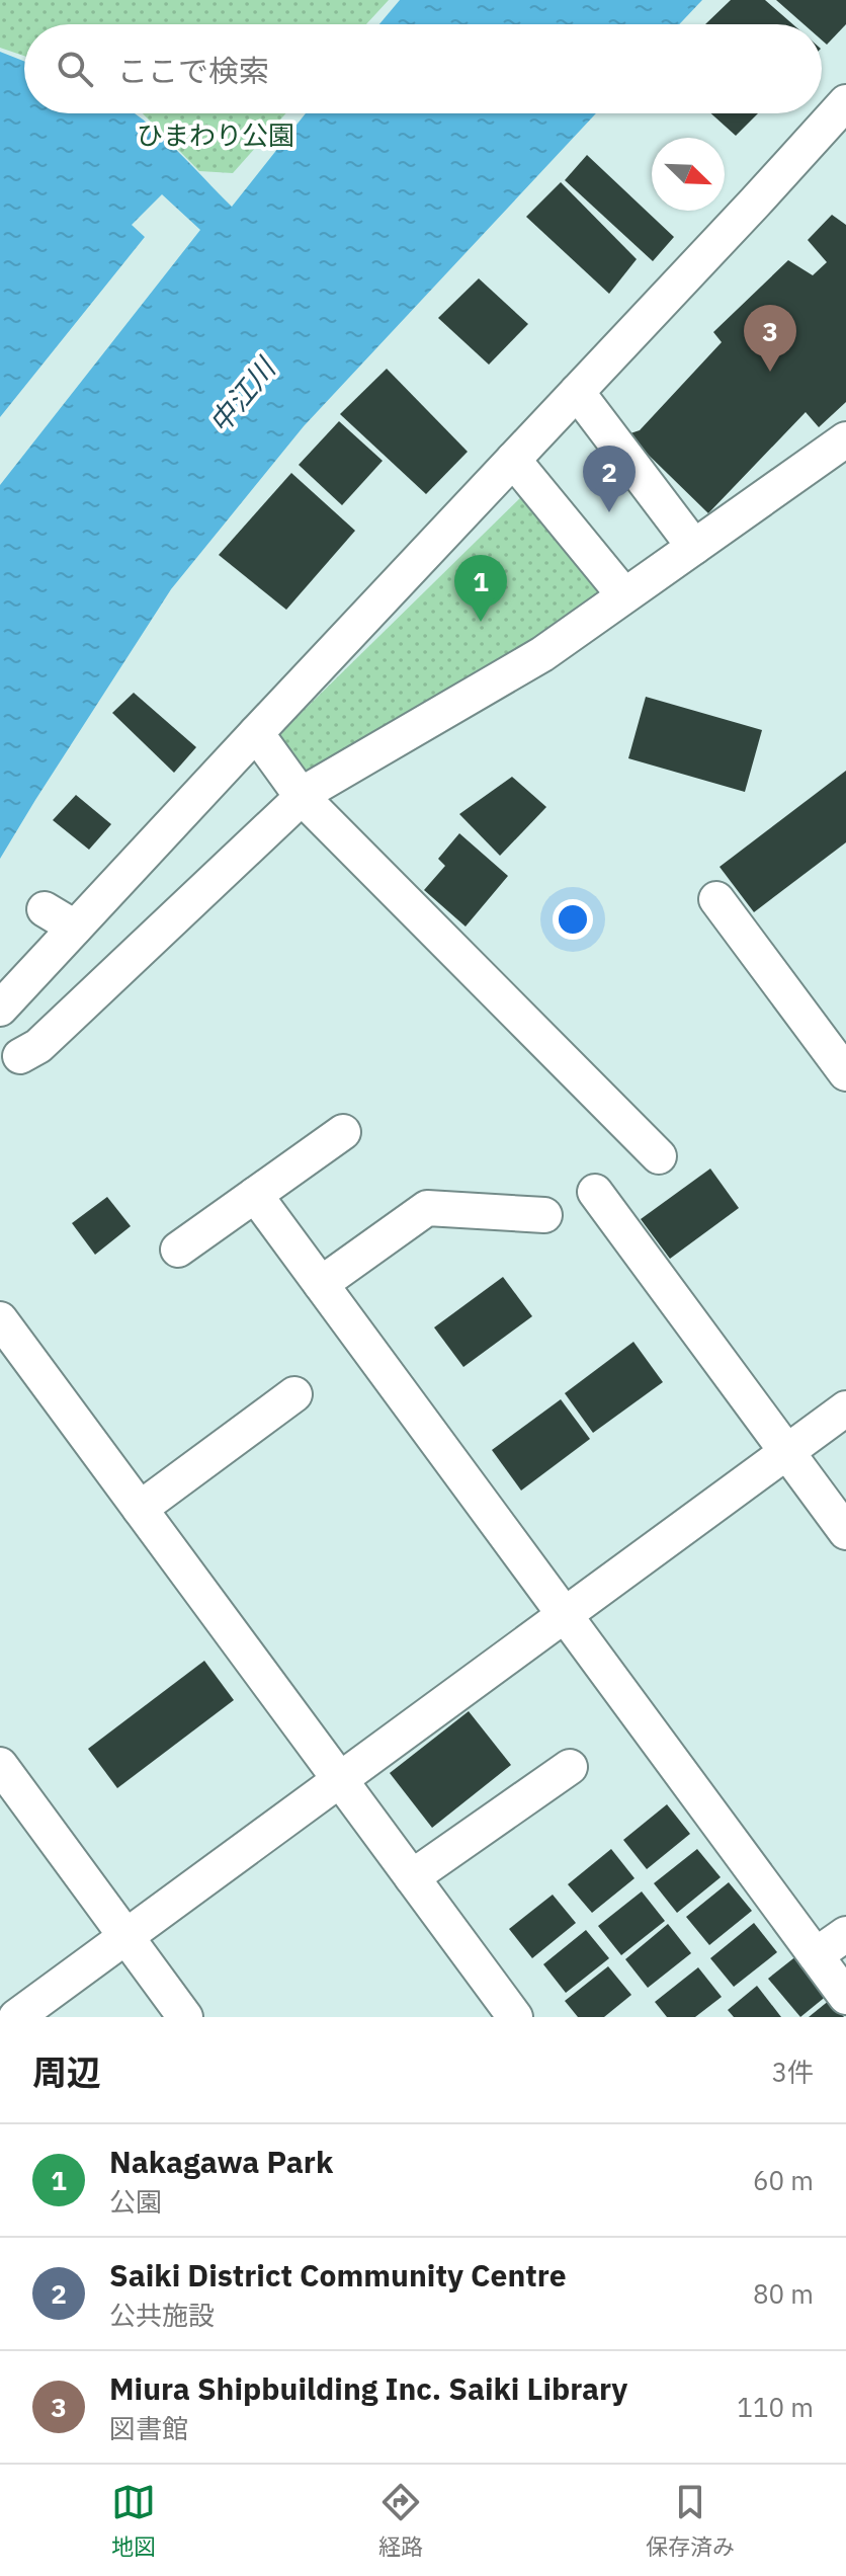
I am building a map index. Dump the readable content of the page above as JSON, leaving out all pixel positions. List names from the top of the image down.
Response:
{
  "water": ["中江川"],
  "parks": ["ひまわり公園"],
  "north": "bottom right",
  "page": {
    "search": "ここで検索",
    "pins": ["3", "2", "1"],
    "heading": ["周辺", "3件"],
    "list": [
      {
        "mark": "1",
        "name": "Nakagawa Park",
        "note": "公園",
        "value": "60 m"
      },
      {
        "mark": "2",
        "name": "Saiki District Community Centre",
        "note": "公共施設",
        "value": "80 m"
      },
      {
        "mark": "3",
        "name": "Miura Shipbuilding Inc. Saiki Library",
        "note": "図書館",
        "value": "110 m"
      }
    ],
    "nav": ["地図", "経路", "保存済み"]
  }
}
